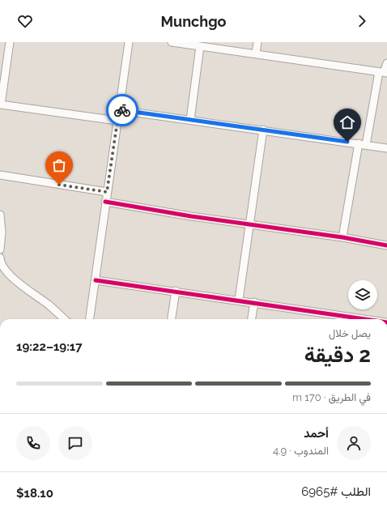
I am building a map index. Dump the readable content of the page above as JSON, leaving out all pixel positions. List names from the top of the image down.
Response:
{
  "page": {
    "header": "Munchgo",
    "heading": ["2 دقيقة", "يصل خلال", "19:17–19:22"],
    "panel": [
      "أحمد",
      "المندوب · 4.9",
      "الطلب #6965",
      "$18.10"
    ],
    "bar": "في الطريق · 170 m"
  }
}
